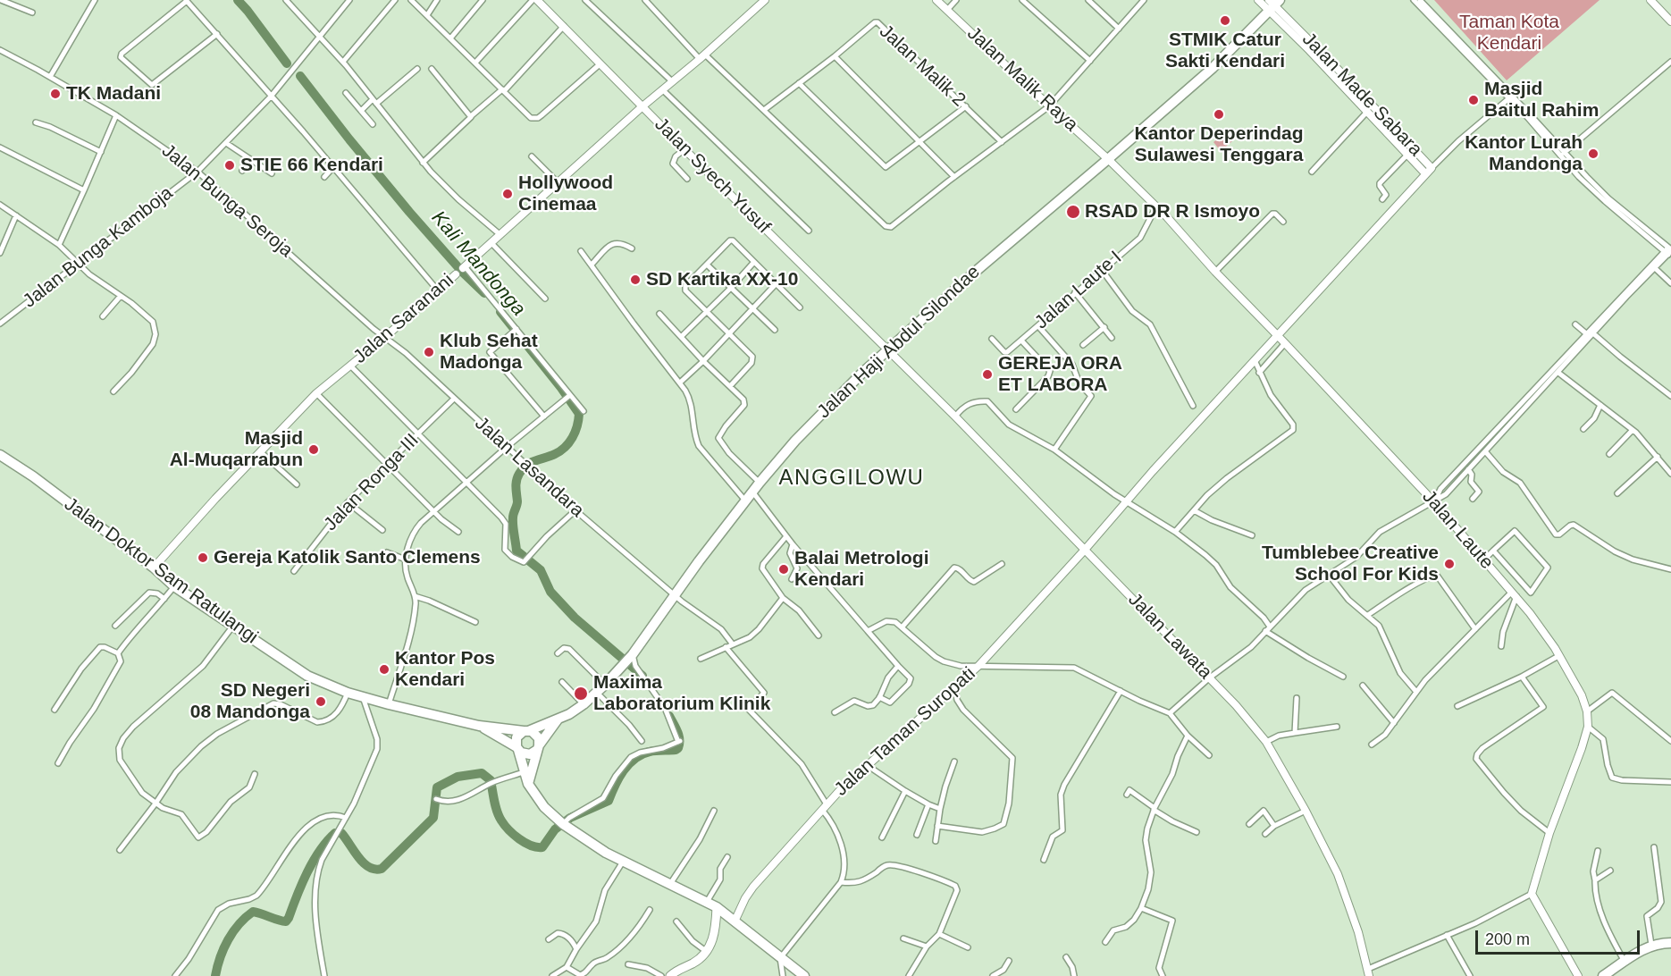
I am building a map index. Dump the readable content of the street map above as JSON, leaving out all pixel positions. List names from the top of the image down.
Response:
{
  "streets": {
    "highway": ["Jalan Haji Abdul Silondae", "Jalan Doktor Sam Ratulangi"],
    "street": [
      "Jalan Malik 2",
      "Jalan Malik Raya",
      "Jalan Made Sabara",
      "Jalan Syech Yusuf",
      "Jalan Bunga Seroja",
      "Jalan Bunga Kamboja",
      "Jalan Laute I",
      "Jalan Saranani",
      "Jalan Lasandara",
      "Jalan Ronga III",
      "Jalan Laute",
      "Jalan Lawata",
      "Jalan Taman Suropati"
    ]
  },
  "crossings": [
    ["Jalan Malik Raya", "Jalan Haji Abdul Silondae"],
    ["Jalan Malik Raya", "Jalan Laute"],
    ["Jalan Made Sabara", "Jalan Haji Abdul Silondae"],
    ["Jalan Made Sabara", "Jalan Taman Suropati"],
    ["Jalan Syech Yusuf", "Jalan Saranani"],
    ["Jalan Syech Yusuf", "Jalan Haji Abdul Silondae"],
    ["Jalan Syech Yusuf", "Jalan Lawata"],
    ["Jalan Bunga Seroja", "Jalan Bunga Kamboja"],
    ["Jalan Bunga Seroja", "Jalan Saranani"],
    ["Jalan Bunga Seroja", "Jalan Lasandara"],
    ["Jalan Laute I", "Jalan Laute"],
    ["Jalan Saranani", "Jalan Lasandara"],
    ["Jalan Saranani", "Jalan Doktor Sam Ratulangi"],
    ["Jalan Haji Abdul Silondae", "Jalan Lasandara"],
    ["Jalan Haji Abdul Silondae", "Jalan Laute"],
    ["Jalan Haji Abdul Silondae", "Jalan Lawata"],
    ["Jalan Lasandara", "Jalan Ronga III"],
    ["Jalan Laute", "Jalan Taman Suropati"],
    ["Jalan Lawata", "Jalan Taman Suropati"]
  ],
  "districts": ["ANGGILOWU"],
  "water": ["Kali Mandonga"],
  "parks": ["Taman Kota Kendari"],
  "places": [
    "STMIK Catur Sakti Kendari",
    "TK Madani",
    "Masjid Baitul Rahim",
    "Kantor Deperindag Sulawesi Tenggara",
    "Kantor Lurah Mandonga",
    "STIE 66 Kendari",
    "Hollywood Cinemaa",
    "RSAD DR R Ismoyo",
    "SD Kartika XX-10",
    "Klub Sehat Madonga",
    "GEREJA ORA ET LABORA",
    "Masjid Al-Muqarrabun",
    "Gereja Katolik Santo Clemens",
    "Tumblebee Creative School For Kids",
    "Balai Metrologi Kendari",
    "Kantor Pos Kendari",
    "Maxima Laboratorium Klinik",
    "SD Negeri 08 Mandonga"
  ],
  "scale_bar": "200 m"
}
